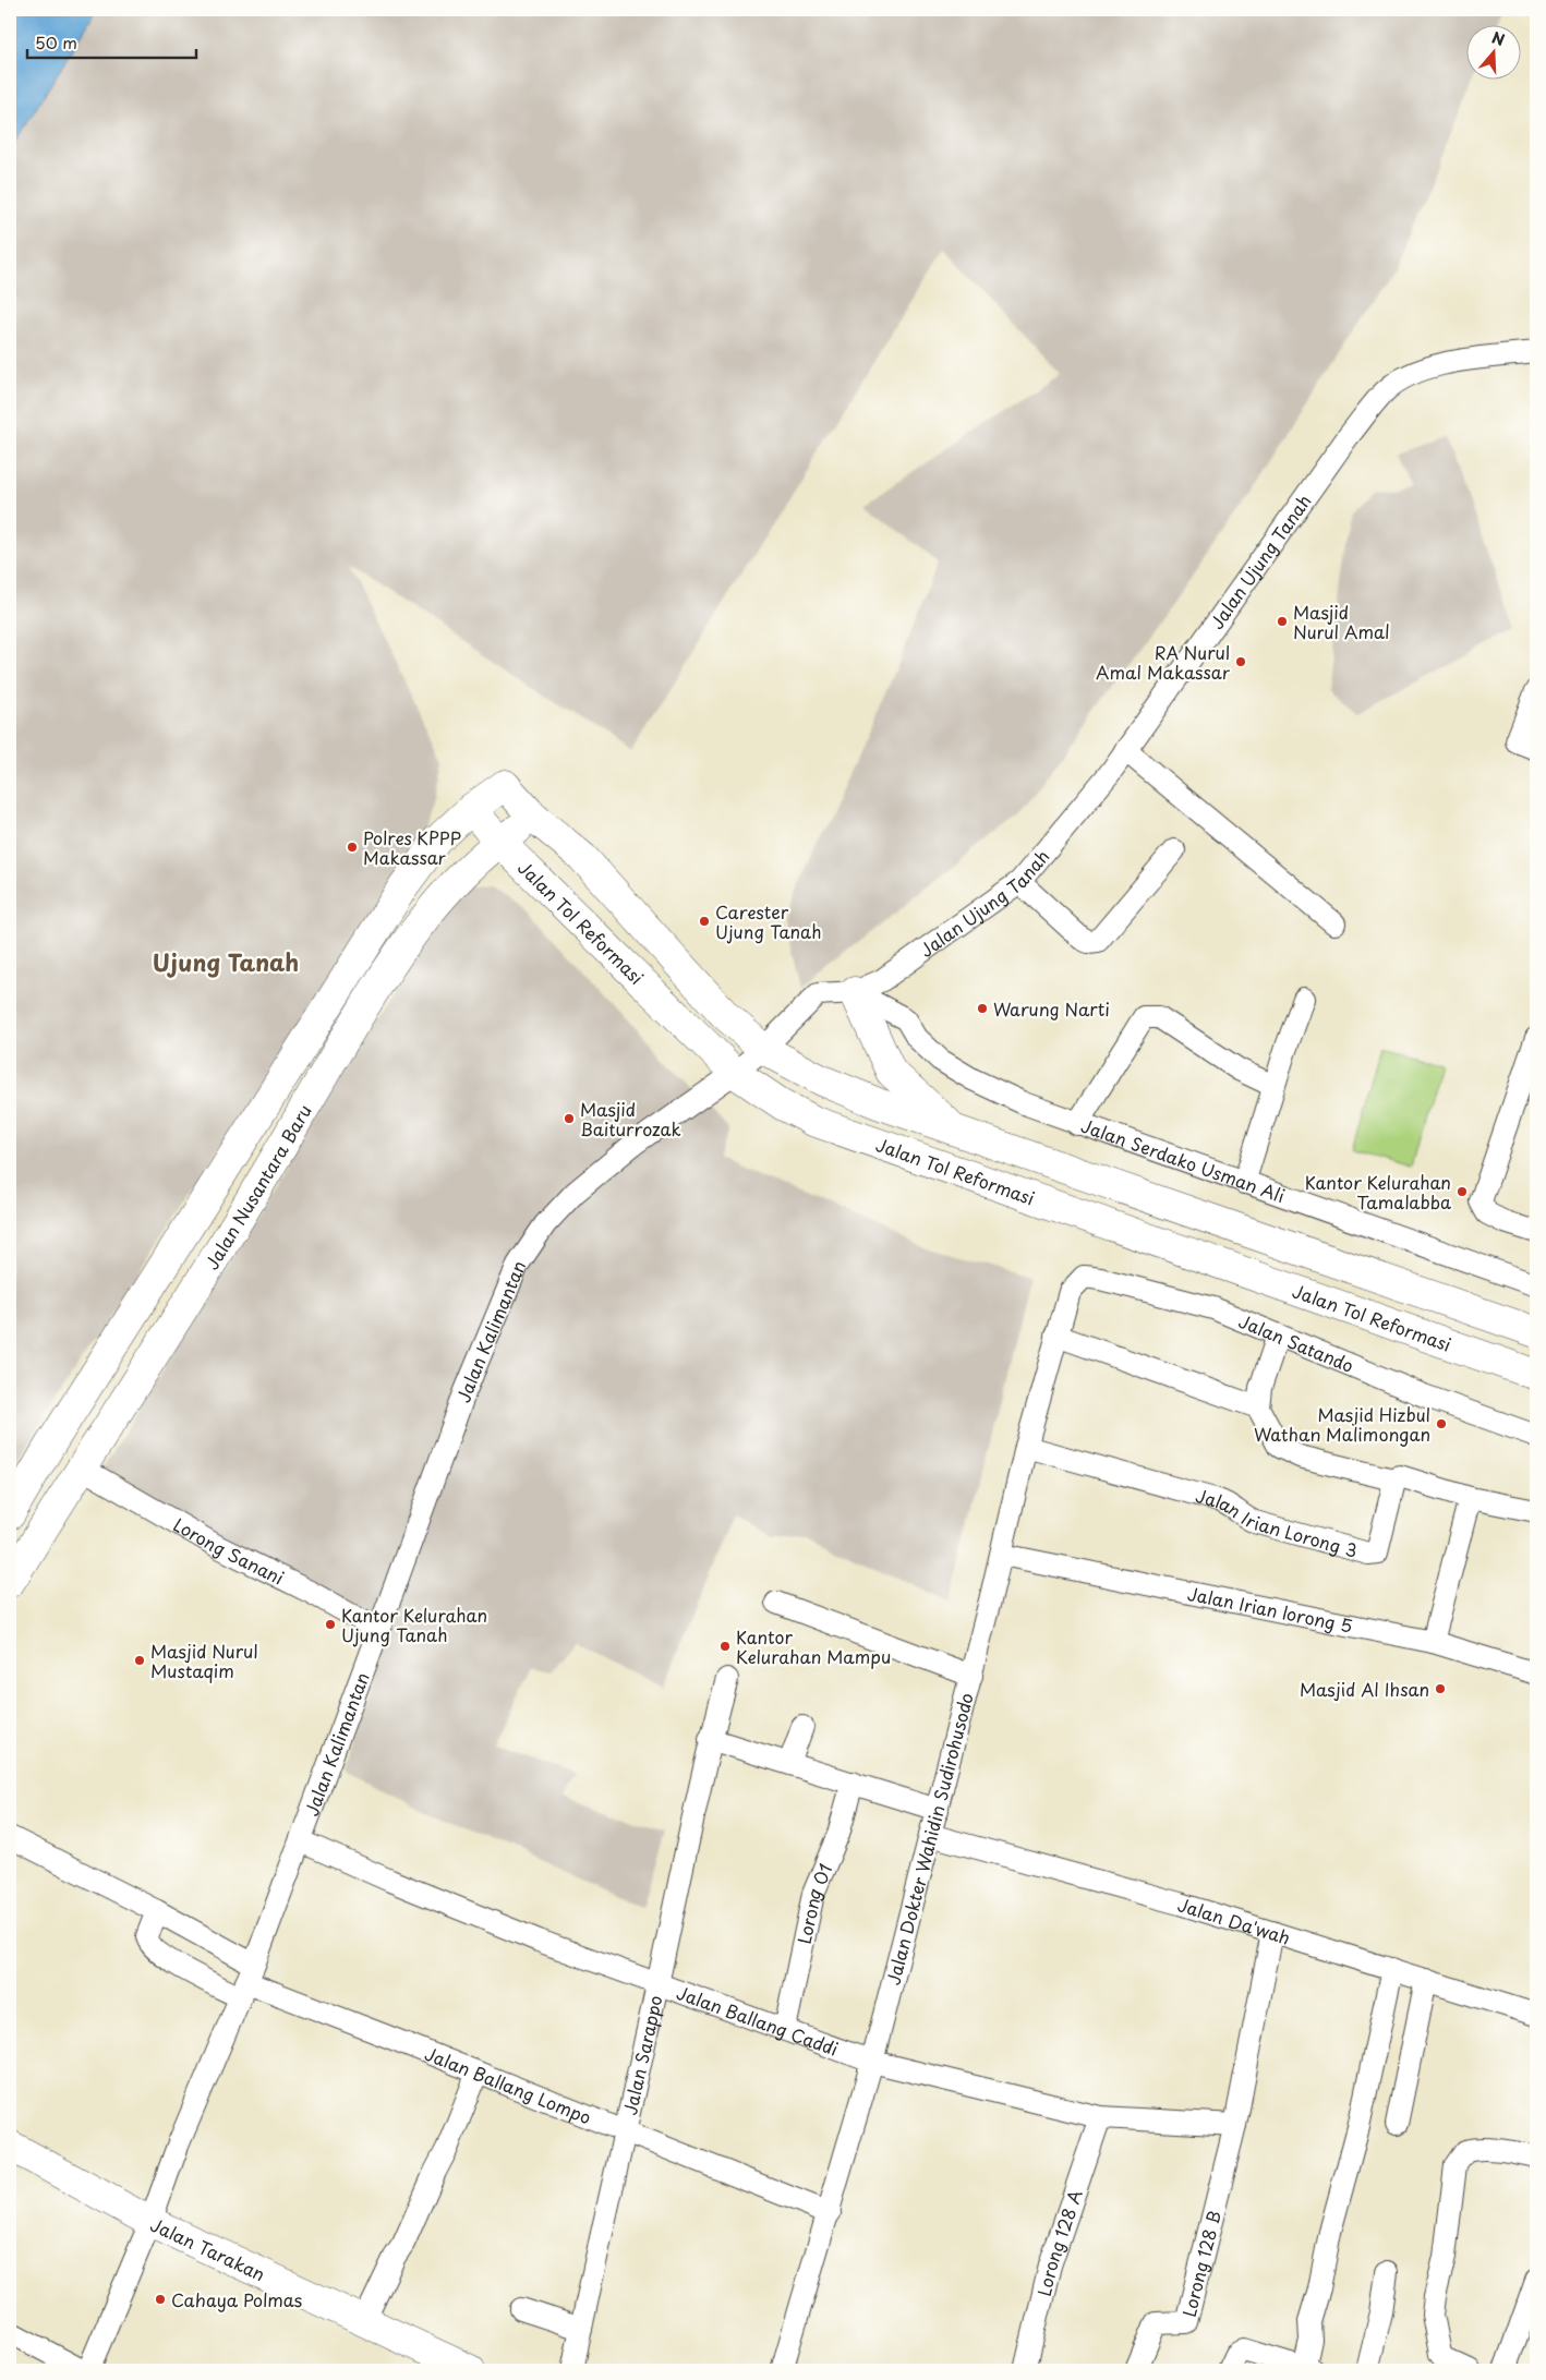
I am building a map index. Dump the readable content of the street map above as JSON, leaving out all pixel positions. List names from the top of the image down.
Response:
{
  "streets": {
    "main road": ["Jalan Tol Reformasi", "Jalan Nusantara Baru", "Jalan Tarakan"],
    "street": [
      "Jalan Ujung Tanah",
      "Jalan Serdako Usman Ali",
      "Jalan Kalimantan",
      "Jalan Satando",
      "Jalan Irian Lorong 3",
      "Lorong Sanani",
      "Jalan Irian lorong 5",
      "Jalan Dokter Wahidin Sudirohusodo",
      "Lorong 01",
      "Jalan Da'wah",
      "Jalan Ballang Caddi",
      "Jalan Sarappo",
      "Jalan Ballang Lompo",
      "Lorong 128 A",
      "Lorong 128 B"
    ]
  },
  "crossings": [
    ["Jalan Ujung Tanah", "Jalan Serdako Usman Ali"],
    ["Jalan Ujung Tanah", "Jalan Kalimantan"],
    ["Jalan Tol Reformasi", "Jalan Nusantara Baru"],
    ["Jalan Tol Reformasi", "Jalan Kalimantan"],
    ["Jalan Serdako Usman Ali", "Jalan Kalimantan"],
    ["Jalan Nusantara Baru", "Lorong Sanani"],
    ["Jalan Kalimantan", "Lorong Sanani"],
    ["Jalan Kalimantan", "Jalan Ballang Caddi"],
    ["Jalan Kalimantan", "Jalan Ballang Lompo"],
    ["Jalan Kalimantan", "Jalan Tarakan"],
    ["Jalan Satando", "Jalan Dokter Wahidin Sudirohusodo"],
    ["Jalan Irian Lorong 3", "Jalan Dokter Wahidin Sudirohusodo"],
    ["Jalan Irian lorong 5", "Jalan Dokter Wahidin Sudirohusodo"],
    ["Jalan Dokter Wahidin Sudirohusodo", "Jalan Da'wah"],
    ["Jalan Dokter Wahidin Sudirohusodo", "Jalan Ballang Caddi"],
    ["Jalan Dokter Wahidin Sudirohusodo", "Jalan Ballang Lompo"],
    ["Lorong 01", "Jalan Ballang Caddi"],
    ["Jalan Ballang Caddi", "Jalan Sarappo"],
    ["Jalan Ballang Caddi", "Lorong 128 A"],
    ["Jalan Ballang Caddi", "Lorong 128 B"],
    ["Jalan Sarappo", "Jalan Ballang Lompo"]
  ],
  "districts": ["Ujung Tanah"],
  "places": [
    "Masjid Nurul Amal",
    "RA Nurul Amal Makassar",
    "Polres KPPP Makassar",
    "Carester Ujung Tanah",
    "Warung Narti",
    "Masjid Baiturrozak",
    "Kantor Kelurahan Tamalabba",
    "Masjid Hizbul Wathan Malimongan",
    "Kantor Kelurahan Ujung Tanah",
    "Kantor Kelurahan Mampu",
    "Masjid Nurul Mustaqim",
    "Masjid Al Ihsan",
    "Cahaya Polmas"
  ],
  "scale_bar": "50 m",
  "north": "top"
}
